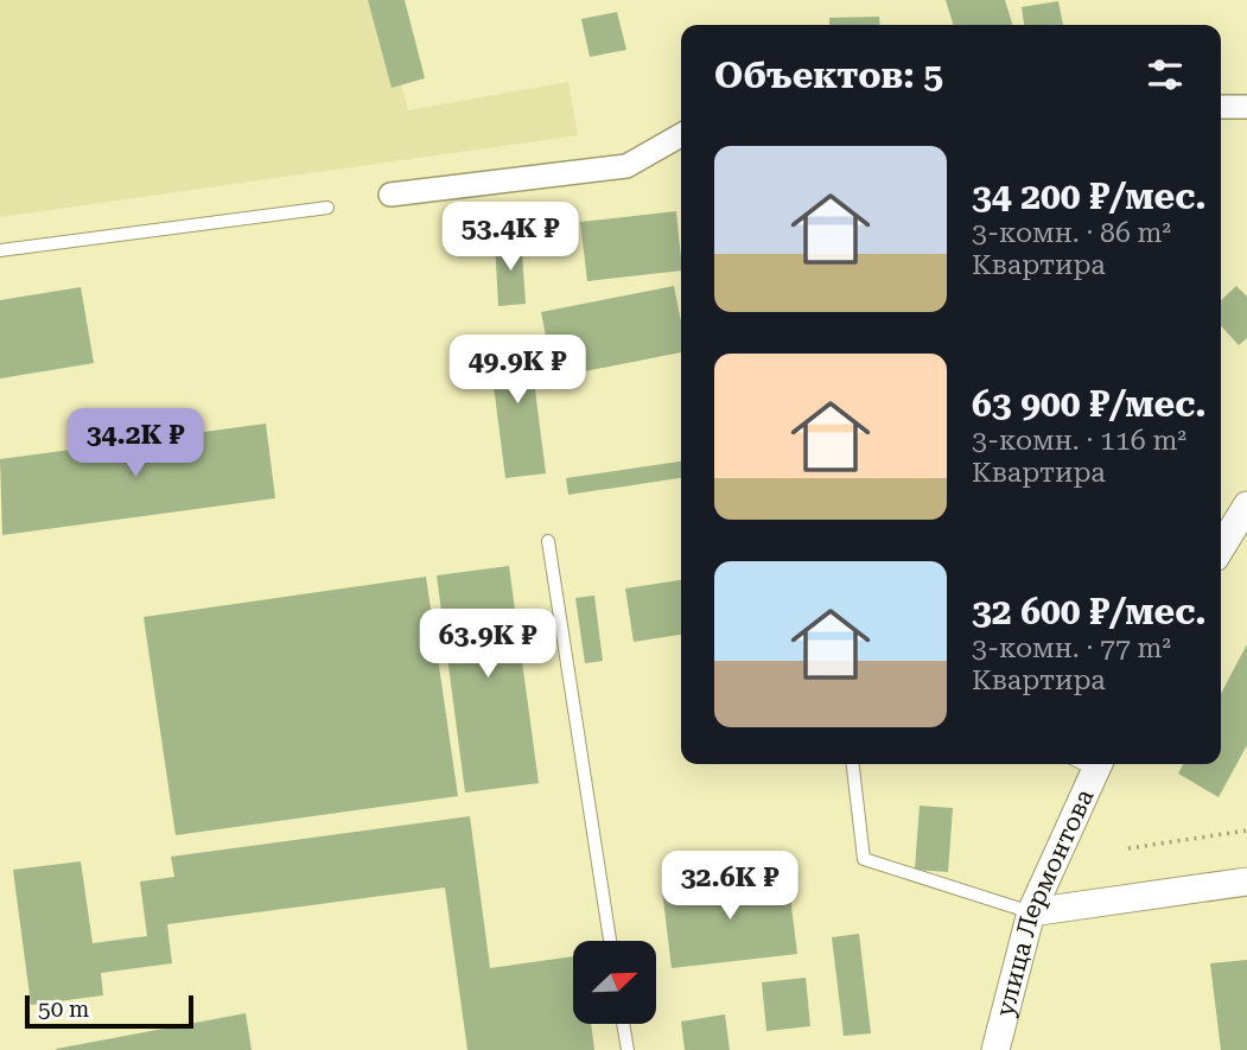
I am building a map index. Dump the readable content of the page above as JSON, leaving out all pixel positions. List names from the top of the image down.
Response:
{
  "streets": {
    "street": ["улица Лермонтова"]
  },
  "scale_bar": "50 m",
  "north": "top right",
  "page": {
    "heading": "Объектов: 5",
    "list": [
      {
        "name": "34 200 ₽/мес.",
        "note": "3-комн. · 86 m² · Квартира"
      },
      {
        "name": "63 900 ₽/мес.",
        "note": "3-комн. · 116 m² · Квартира"
      },
      {
        "name": "32 600 ₽/мес.",
        "note": "3-комн. · 77 m² · Квартира"
      }
    ],
    "price": [
      "53.4K ₽",
      "49.9K ₽",
      "34.2K ₽",
      "63.9K ₽",
      "32.6K ₽"
    ],
    "scale": "50 m"
  }
}
